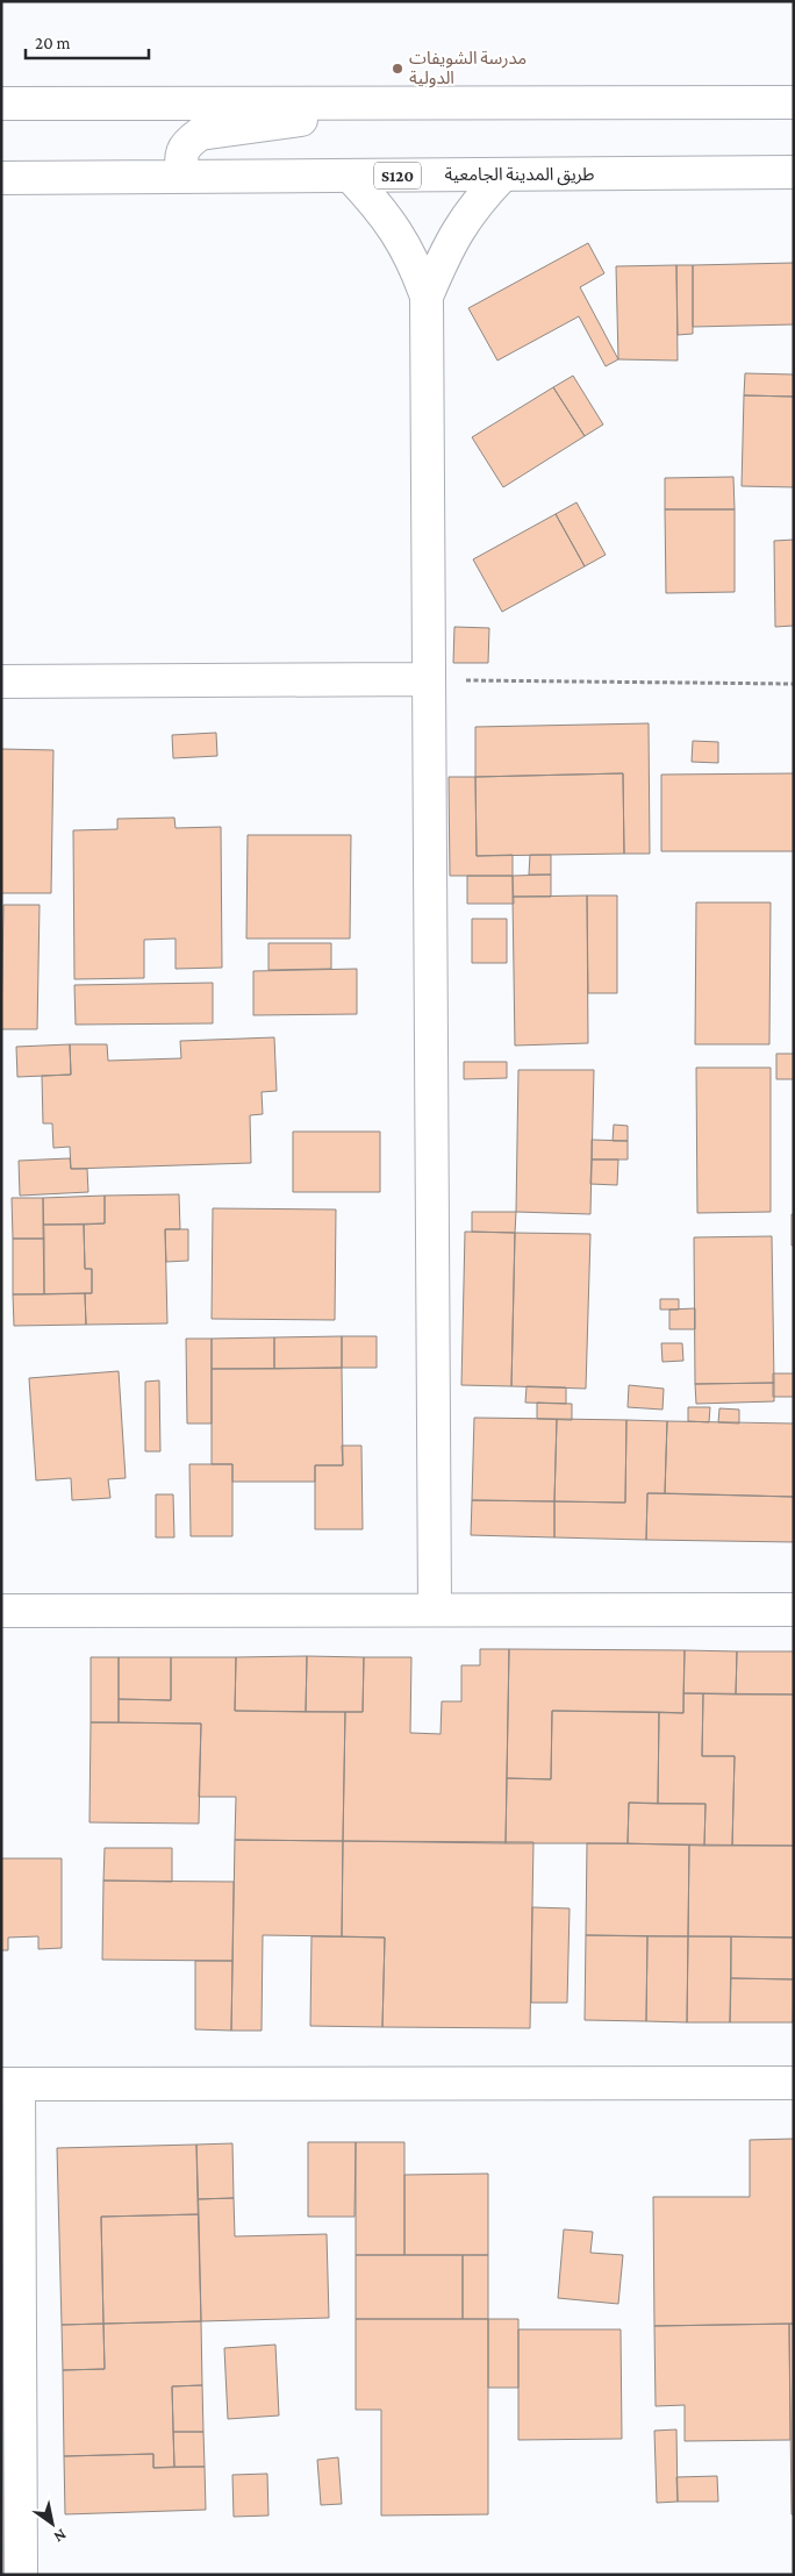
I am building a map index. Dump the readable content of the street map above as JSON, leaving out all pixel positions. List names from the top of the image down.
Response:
{
  "streets": {
    "street": ["طريق المدينة الجامعية", "S120"]
  },
  "places": ["مدرسة الشويفات الدولية"],
  "scale_bar": "20 m",
  "north": "bottom right"
}
